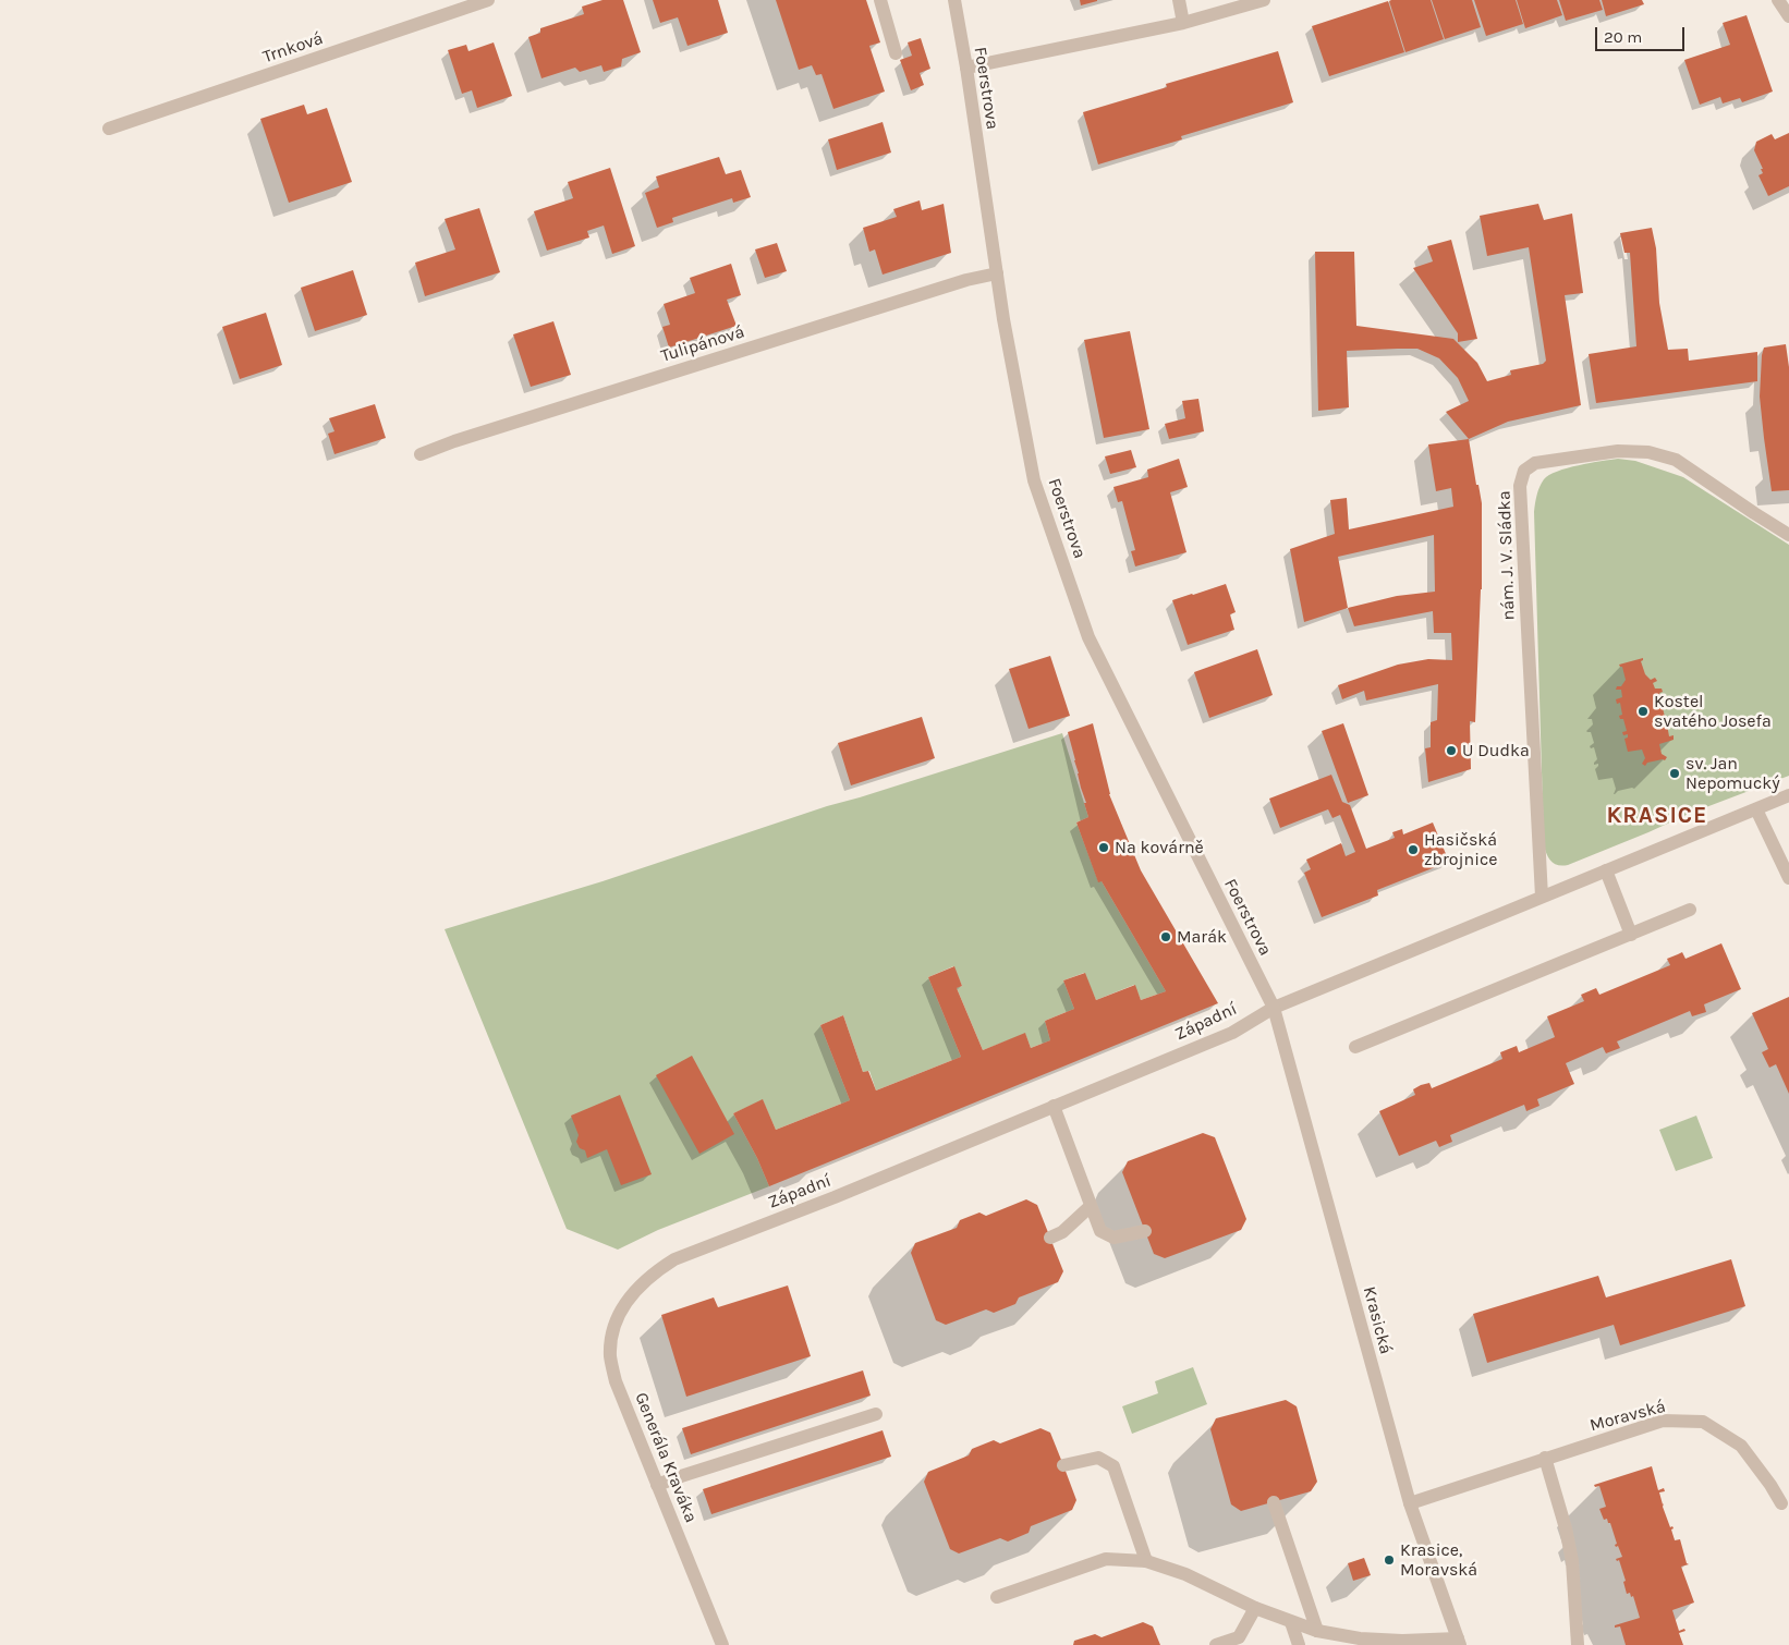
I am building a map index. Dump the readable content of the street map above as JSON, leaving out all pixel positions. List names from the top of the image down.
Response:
{
  "streets": {
    "street": [
      "Trnková",
      "Foerstrova",
      "Tulipánová",
      "nám. J. V. Sládka",
      "Západní",
      "Krasická",
      "Moravská",
      "Generála Kraváka"
    ]
  },
  "crossings": [
    ["Foerstrova", "Tulipánová"],
    ["Foerstrova", "Západní"],
    ["Foerstrova", "Krasická"],
    ["nám. J. V. Sládka", "Západní"],
    ["Západní", "Krasická"],
    ["Západní", "Generála Kraváka"],
    ["Krasická", "Moravská"]
  ],
  "districts": ["KRASICE"],
  "places": [
    "Kostel svatého Josefa",
    "U Dudka",
    "sv. Jan Nepomucký",
    "Na kovárně",
    "Hasičská zbrojnice",
    "Marák",
    "Krasice, Moravská"
  ],
  "scale_bar": "20 m"
}
